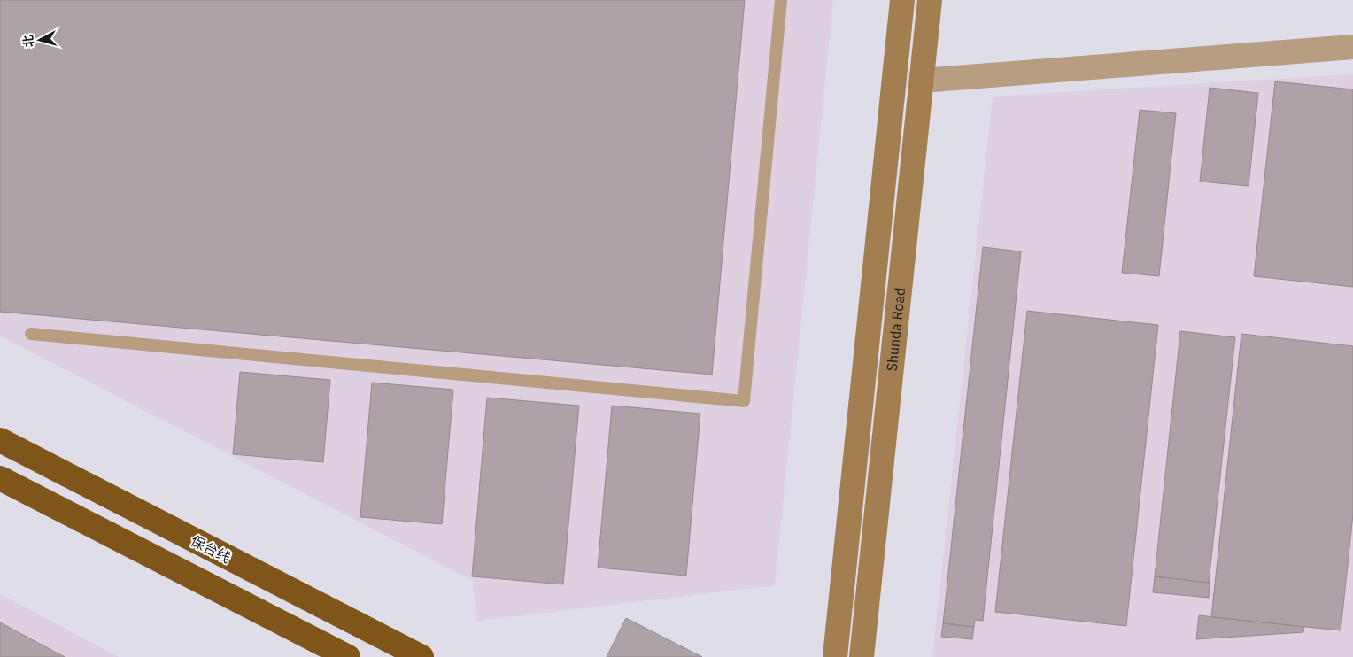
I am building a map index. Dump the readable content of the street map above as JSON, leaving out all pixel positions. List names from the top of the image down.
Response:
{
  "streets": {
    "highway": ["保台线"],
    "main road": ["Shunda Road"]
  },
  "north": "left"
}
